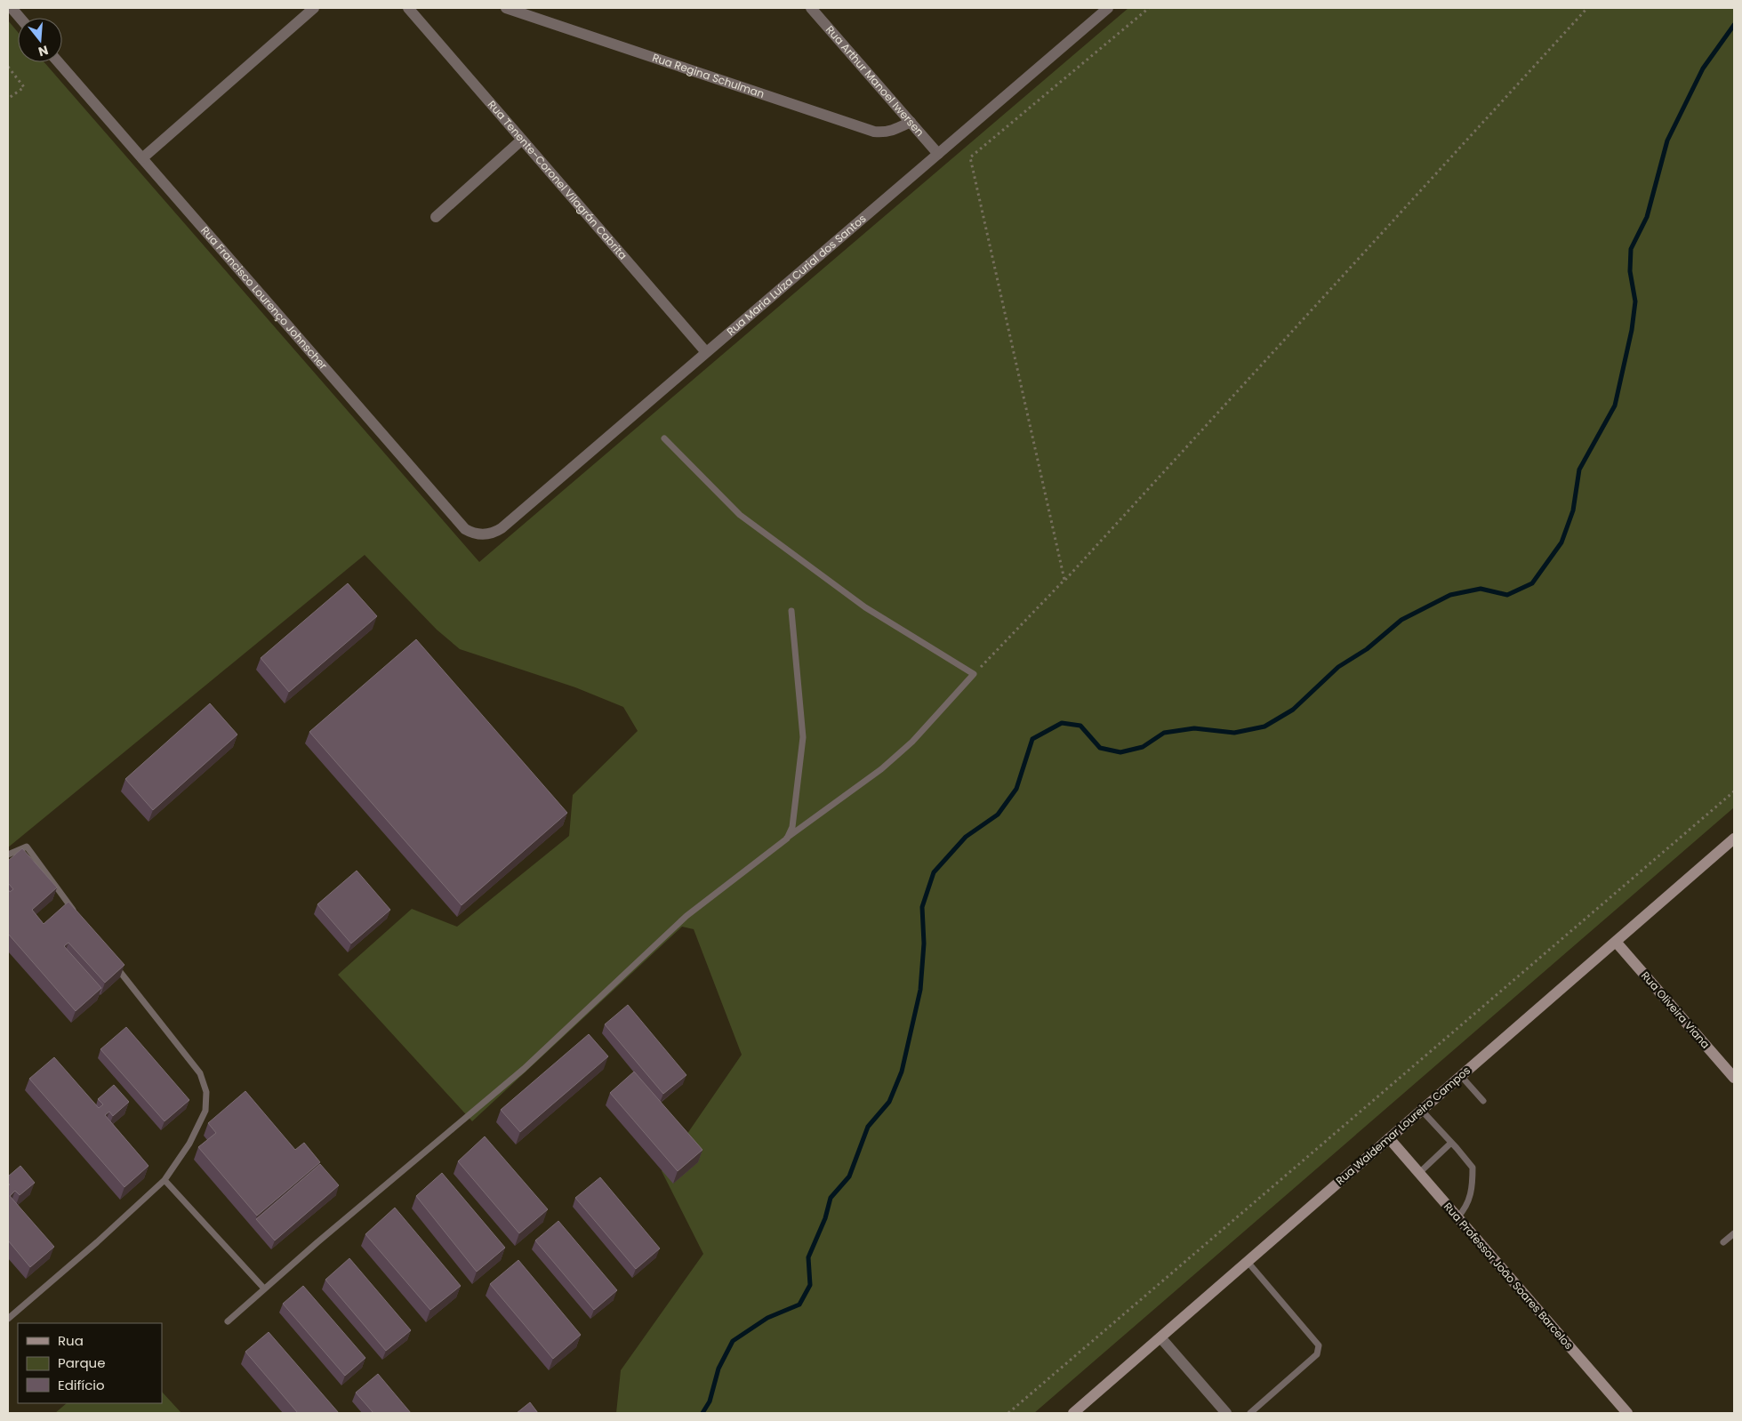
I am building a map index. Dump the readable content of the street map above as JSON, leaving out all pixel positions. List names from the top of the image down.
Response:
{
  "streets": {
    "main road": ["Rua Oliveira Viana", "Rua Waldemar Loureiro Campos", "Rua Professor João Soares Barcelos"],
    "street": [
      "Rua Regina Schulman",
      "Rua Arthur Manoel Iwersen",
      "Rua Tenente-Coronel Vilagrán Cabrita",
      "Rua Maria Luíza Curial dos Santos",
      "Rua Francisco Lourenço Johnscher"
    ]
  },
  "crossings": [
    ["Rua Regina Schulman", "Rua Arthur Manoel Iwersen"],
    ["Rua Arthur Manoel Iwersen", "Rua Maria Luíza Curial dos Santos"],
    ["Rua Tenente-Coronel Vilagrán Cabrita", "Rua Maria Luíza Curial dos Santos"],
    ["Rua Maria Luíza Curial dos Santos", "Rua Francisco Lourenço Johnscher"],
    ["Rua Oliveira Viana", "Rua Waldemar Loureiro Campos"],
    ["Rua Waldemar Loureiro Campos", "Rua Professor João Soares Barcelos"]
  ],
  "legend": ["Rua", "Parque", "Edifício"],
  "north": "bottom"
}
